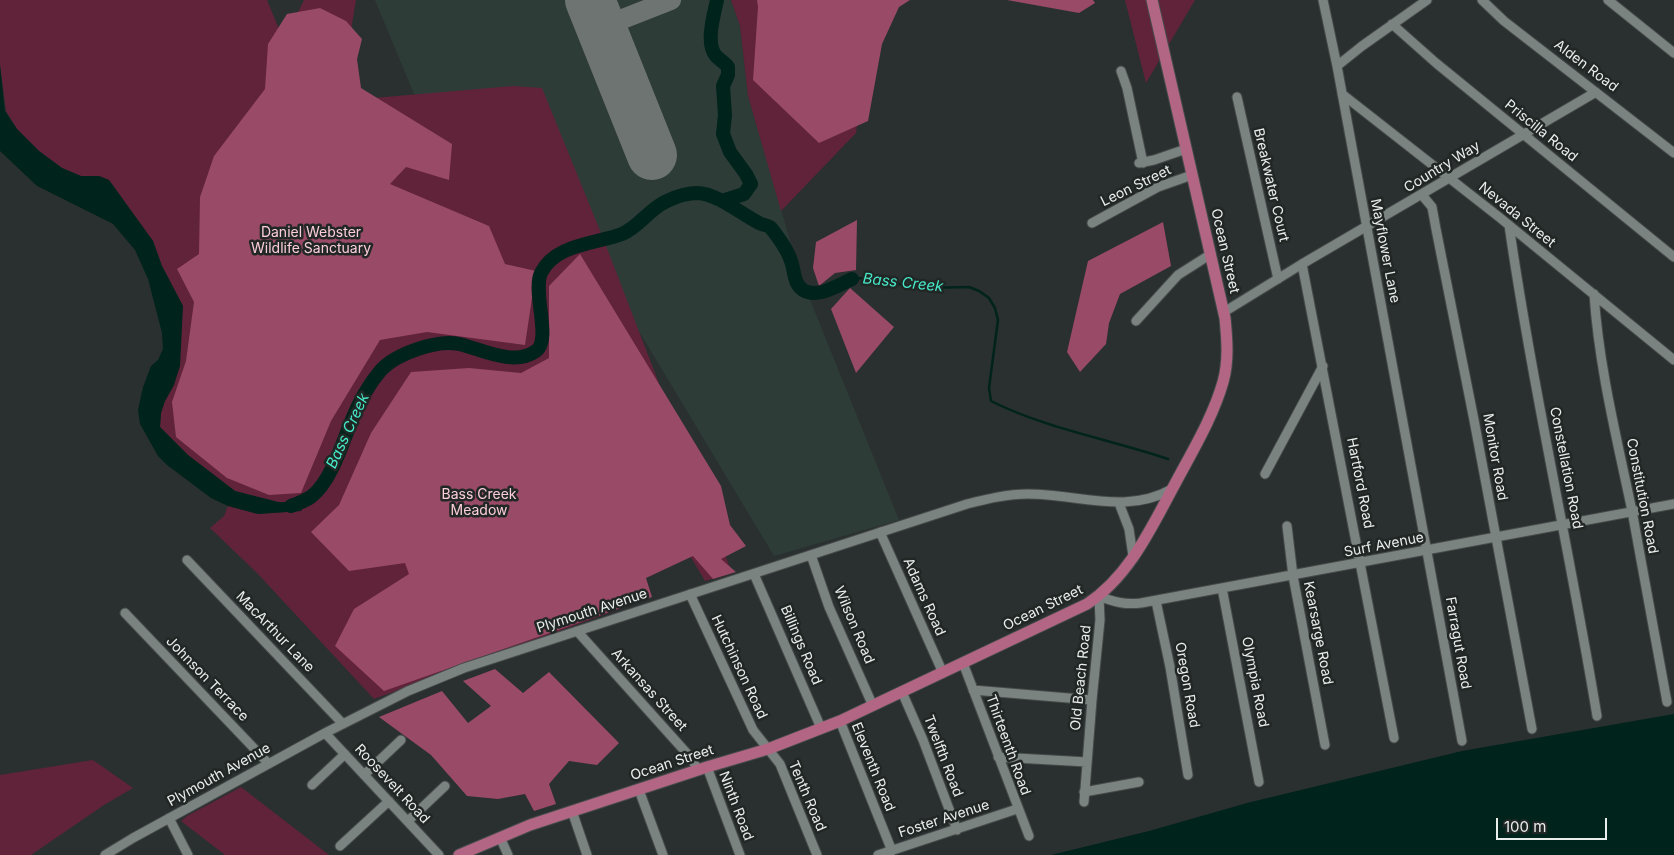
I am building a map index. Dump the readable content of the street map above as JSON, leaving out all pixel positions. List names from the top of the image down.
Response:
{
  "streets": {
    "main road": ["Ocean Street"],
    "street": [
      "Alden Road",
      "Priscilla Road",
      "Country Way",
      "Breakwater Court",
      "Leon Street",
      "Nevada Street",
      "Mayflower Lane",
      "Monitor Road",
      "Constellation Road",
      "Hartford Road",
      "Constitution Road",
      "Surf Avenue",
      "Adams Road",
      "Plymouth Avenue",
      "Wilson Road",
      "MacArthur Lane",
      "Kearsarge Road",
      "Farragut Road",
      "Billings Road",
      "Hutchinson Road",
      "Old Beach Road",
      "Johnson Terrace",
      "Olympia Road",
      "Oregon Road",
      "Arkansas Street",
      "Thirteenth Road",
      "Twelfth Road",
      "Eleventh Road",
      "Roosevelt Road",
      "Tenth Road",
      "Ninth Road",
      "Foster Avenue"
    ]
  },
  "crossings": [
    ["Alden Road", "Country Way"],
    ["Priscilla Road", "Country Way"],
    ["Country Way", "Breakwater Court"],
    ["Country Way", "Nevada Street"],
    ["Country Way", "Ocean Street"],
    ["Country Way", "Mayflower Lane"],
    ["Country Way", "Monitor Road"],
    ["Country Way", "Hartford Road"],
    ["Leon Street", "Ocean Street"],
    ["Nevada Street", "Mayflower Lane"],
    ["Nevada Street", "Constellation Road"],
    ["Nevada Street", "Constitution Road"],
    ["Ocean Street", "Surf Avenue"],
    ["Ocean Street", "Adams Road"],
    ["Ocean Street", "Plymouth Avenue"],
    ["Ocean Street", "Wilson Road"],
    ["Ocean Street", "Billings Road"],
    ["Ocean Street", "Hutchinson Road"],
    ["Ocean Street", "Old Beach Road"],
    ["Ocean Street", "Arkansas Street"],
    ["Ocean Street", "Thirteenth Road"],
    ["Ocean Street", "Twelfth Road"],
    ["Ocean Street", "Eleventh Road"],
    ["Ocean Street", "Tenth Road"],
    ["Ocean Street", "Ninth Road"],
    ["Mayflower Lane", "Surf Avenue"],
    ["Mayflower Lane", "Farragut Road"],
    ["Monitor Road", "Surf Avenue"],
    ["Constellation Road", "Surf Avenue"],
    ["Hartford Road", "Surf Avenue"],
    ["Constitution Road", "Surf Avenue"],
    ["Surf Avenue", "Kearsarge Road"],
    ["Surf Avenue", "Farragut Road"],
    ["Surf Avenue", "Old Beach Road"],
    ["Surf Avenue", "Olympia Road"],
    ["Surf Avenue", "Oregon Road"],
    ["Adams Road", "Plymouth Avenue"],
    ["Plymouth Avenue", "Wilson Road"],
    ["Plymouth Avenue", "MacArthur Lane"],
    ["Plymouth Avenue", "Billings Road"],
    ["Plymouth Avenue", "Hutchinson Road"],
    ["Plymouth Avenue", "Johnson Terrace"],
    ["Plymouth Avenue", "Arkansas Street"],
    ["Plymouth Avenue", "Roosevelt Road"],
    ["Hutchinson Road", "Tenth Road"],
    ["Arkansas Street", "Ninth Road"],
    ["Thirteenth Road", "Foster Avenue"],
    ["Twelfth Road", "Foster Avenue"],
    ["Eleventh Road", "Foster Avenue"]
  ],
  "water": ["Bass Creek"],
  "parks": ["Daniel Webster Wildlife Sanctuary", "Bass Creek Meadow"],
  "scale_bar": "100 m"
}
